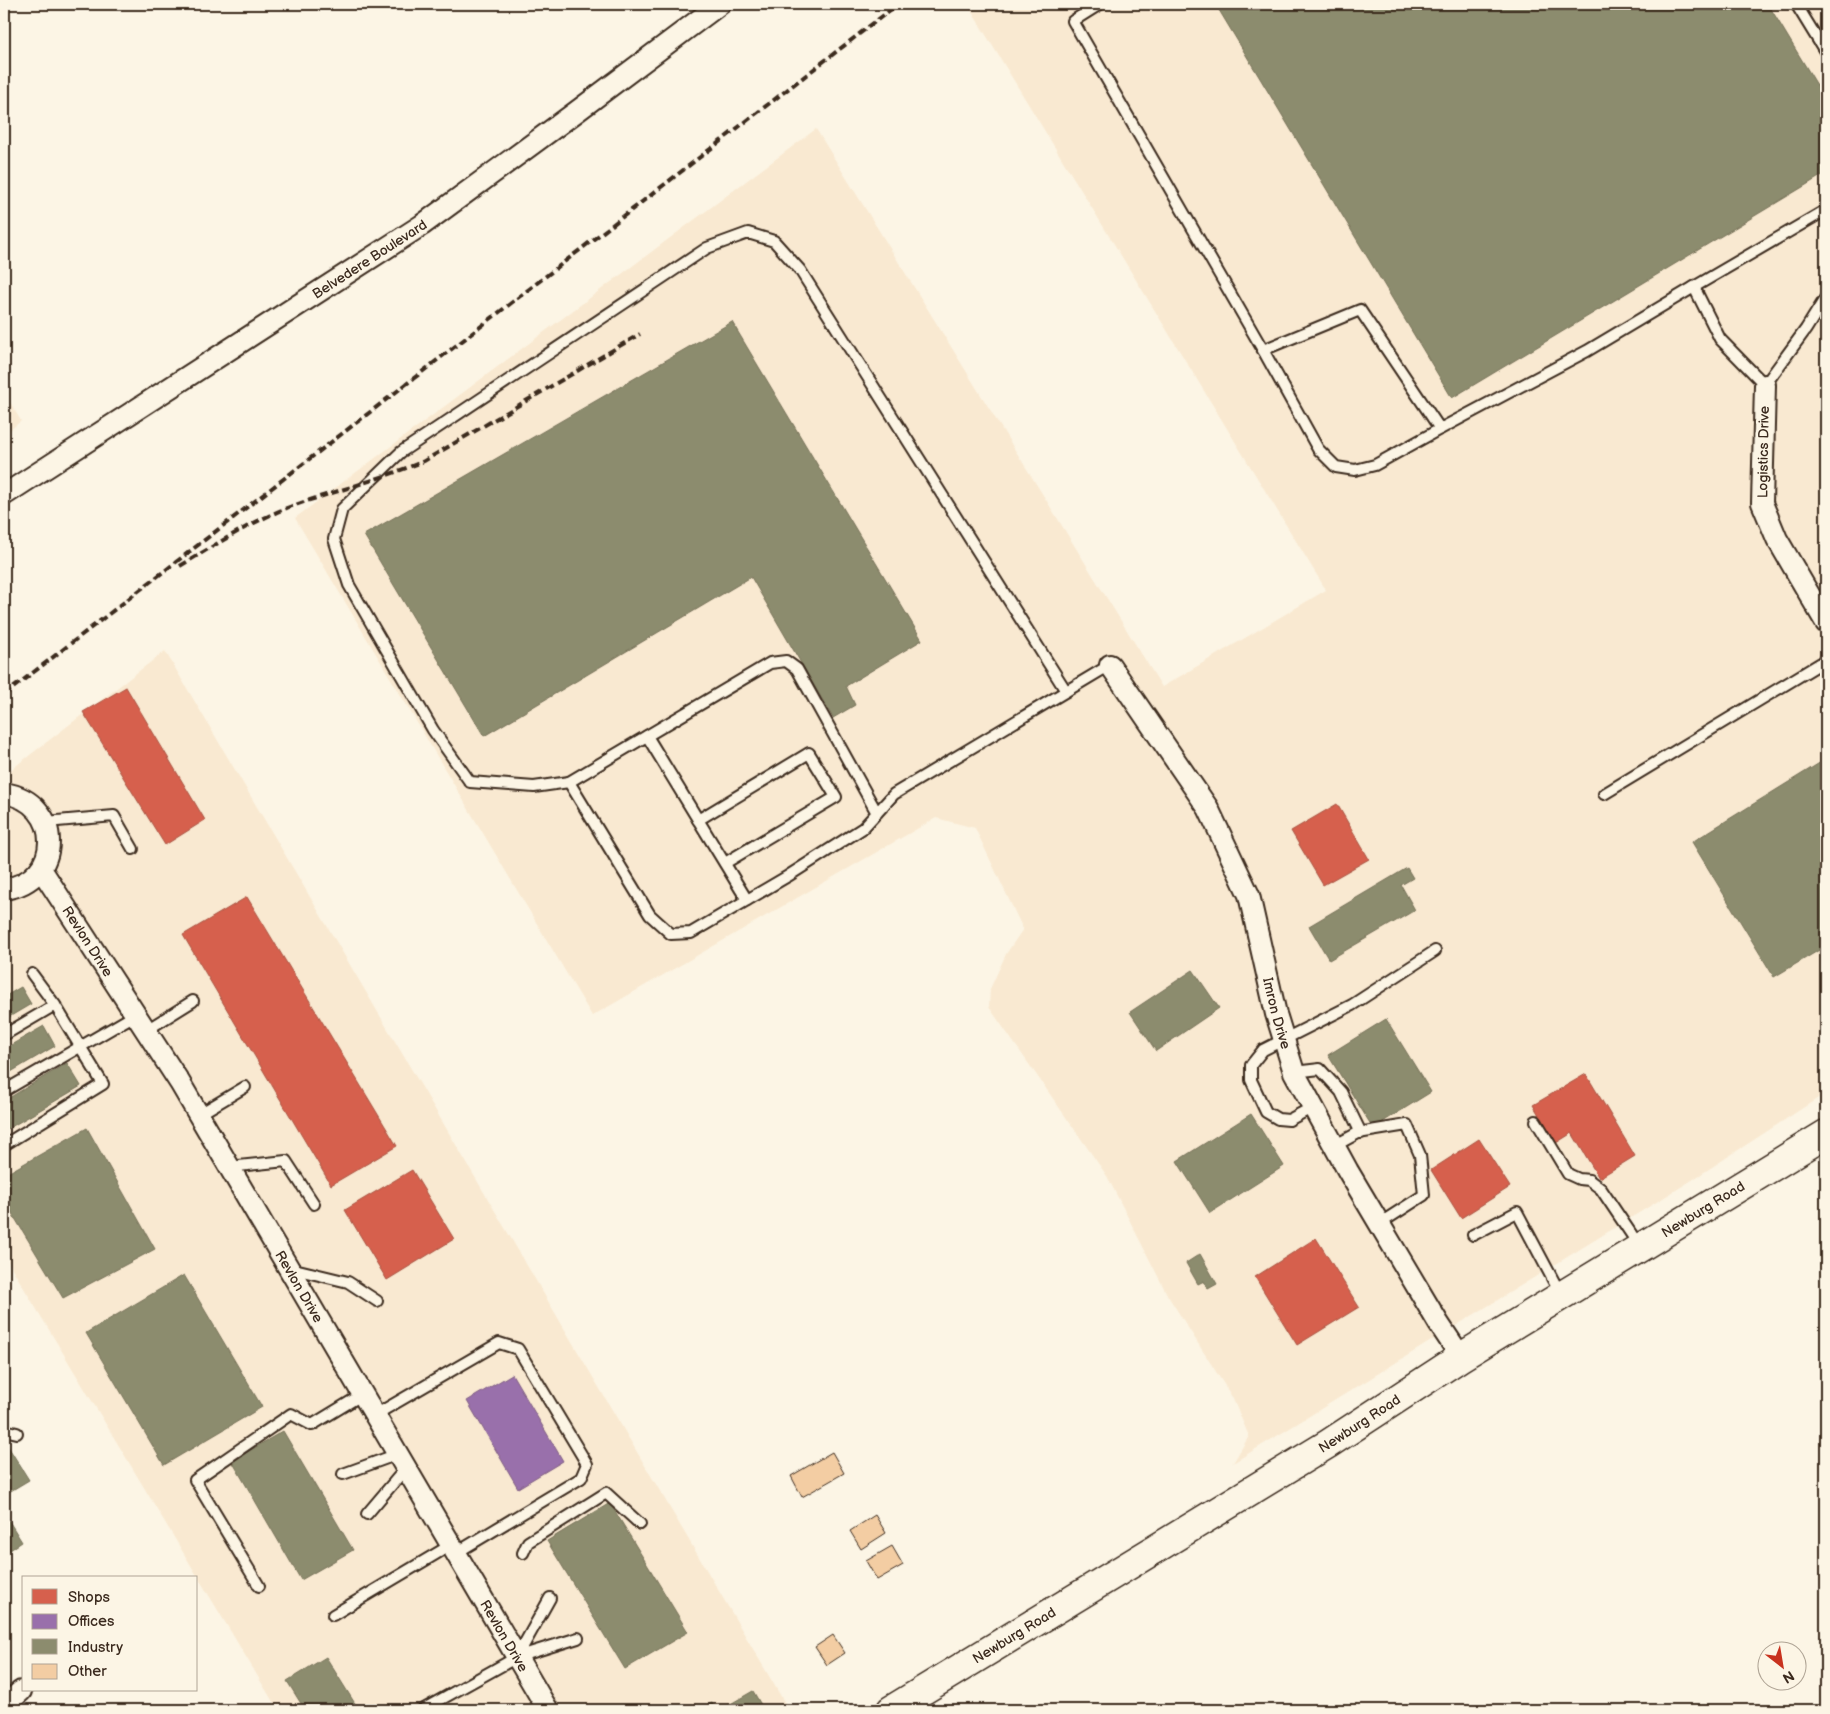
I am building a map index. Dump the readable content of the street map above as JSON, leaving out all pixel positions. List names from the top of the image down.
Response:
{
  "streets": {
    "main road": ["Newburg Road"],
    "street": [
      "Belvedere Boulevard",
      "Logistics Drive",
      "Revlon Drive",
      "Imron Drive"
    ]
  },
  "crossings": [
    ["Imron Drive", "Newburg Road"]
  ],
  "legend": [
    "Shops",
    "Offices",
    "Industry",
    "Other"
  ],
  "north": "bottom right"
}
